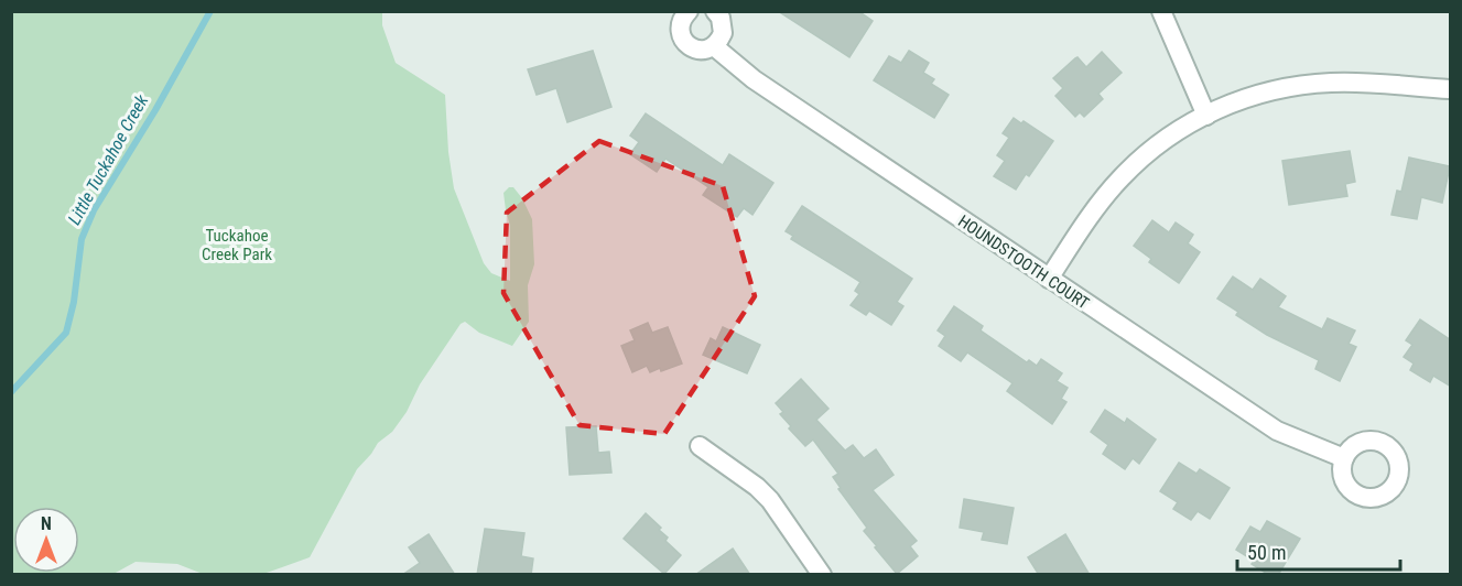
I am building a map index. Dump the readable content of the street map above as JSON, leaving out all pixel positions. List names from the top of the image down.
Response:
{
  "streets": {
    "street": ["HOUNDSTOOTH COURT"]
  },
  "water": ["Little Tuckahoe Creek"],
  "parks": ["Tuckahoe Creek Park"],
  "scale_bar": "50 m",
  "north": "top"
}
